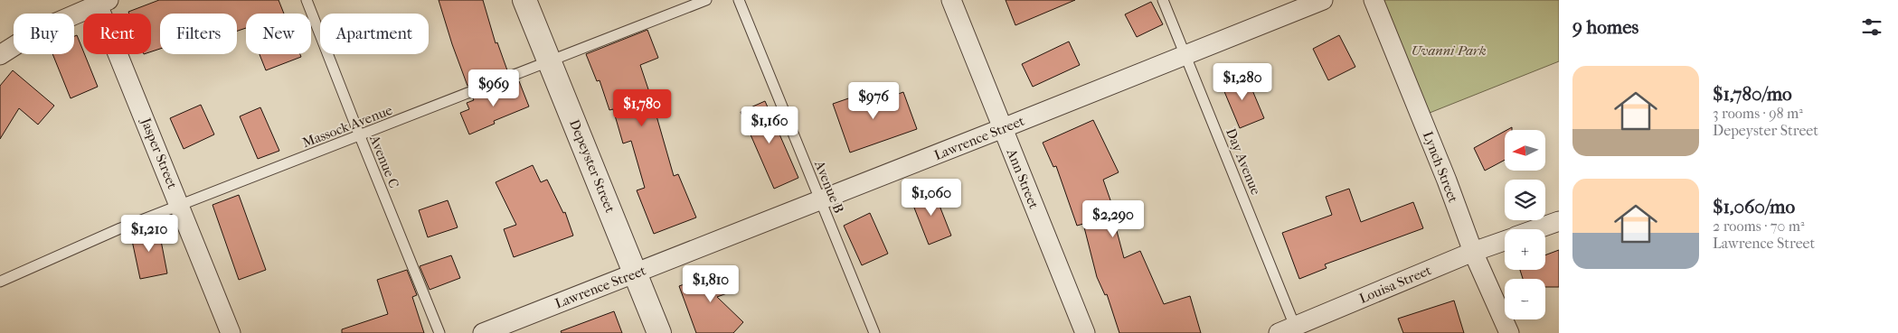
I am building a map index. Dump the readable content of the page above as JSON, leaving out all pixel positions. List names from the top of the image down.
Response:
{
  "streets": {
    "street": [
      "Lawrence Street",
      "Jasper Street",
      "Depeyster Street",
      "Lynch Street",
      "Ann Street",
      "Louisa Street"
    ],
    "lane": [
      "Massock Avenue",
      "Avenue C",
      "Day Avenue",
      "Avenue B"
    ]
  },
  "crossings": [
    ["Massock Avenue", "Jasper Street"],
    ["Massock Avenue", "Avenue C"],
    ["Massock Avenue", "Depeyster Street"],
    ["Lawrence Street", "Day Avenue"],
    ["Lawrence Street", "Depeyster Street"],
    ["Lawrence Street", "Ann Street"],
    ["Lawrence Street", "Avenue B"],
    ["Day Avenue", "Louisa Street"],
    ["Lynch Street", "Louisa Street"]
  ],
  "parks": ["Uvanni Park"],
  "north": "left",
  "page": {
    "heading": "9 homes",
    "chip": [
      "Buy",
      "Rent",
      "Filters",
      "New",
      "Apartment"
    ],
    "list": [
      {
        "name": "$1,780/mo",
        "note": "3 rooms · 98 m² · Depeyster Street"
      },
      {
        "name": "$1,060/mo",
        "note": "2 rooms · 70 m² · Lawrence Street"
      }
    ],
    "price": [
      "$1,280",
      "$969",
      "$976",
      "$1,780",
      "$1,160",
      "$1,060",
      "$2,290",
      "$1,210",
      "$1,810"
    ],
    "map_buttons": ["+", "−"]
  }
}
